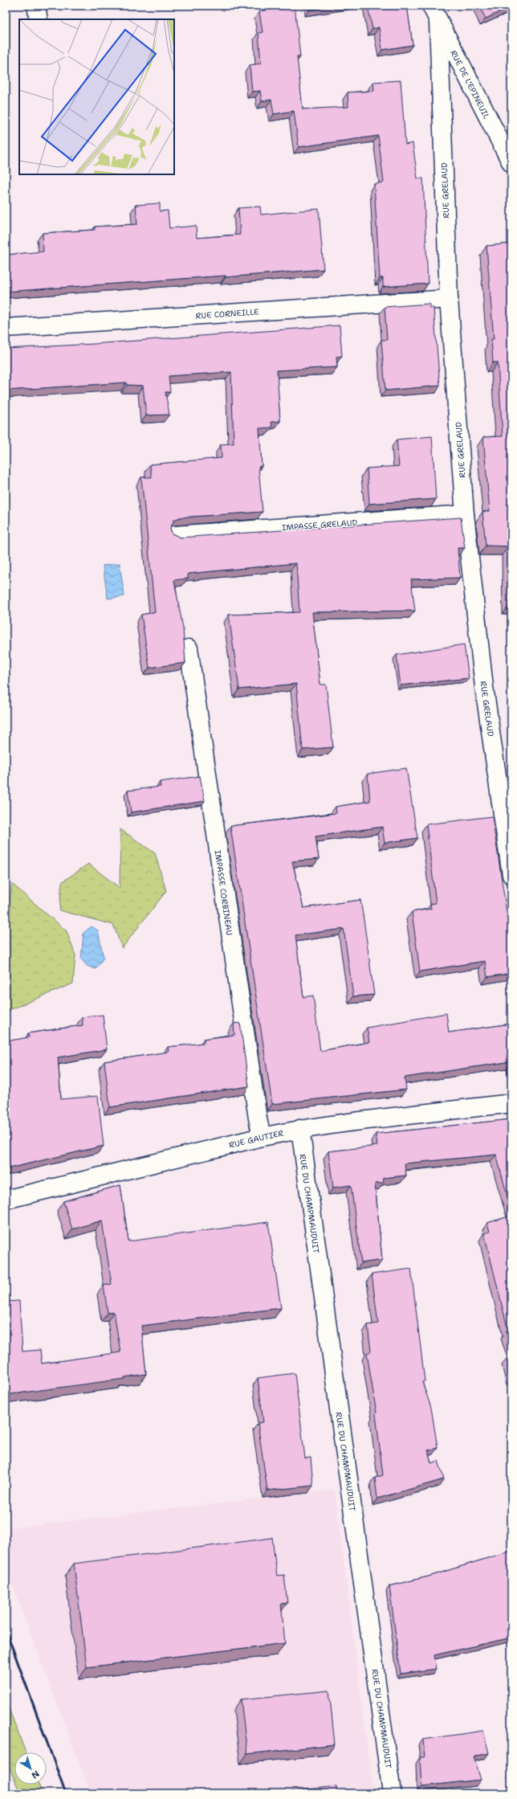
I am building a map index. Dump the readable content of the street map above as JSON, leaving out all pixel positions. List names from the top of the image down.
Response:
{
  "streets": {
    "street": [
      "RUE DE L'EPINEUIL",
      "RUE GRELAUD",
      "RUE CORNEILLE",
      "IMPASSE GRELAUD",
      "IMPASSE CORBINEAU",
      "RUE GAUTIER",
      "RUE DU CHAMPMAUDUIT"
    ]
  },
  "crossings": [
    ["RUE DE L'EPINEUIL", "RUE GRELAUD"],
    ["RUE GRELAUD", "RUE CORNEILLE"],
    ["RUE GRELAUD", "IMPASSE GRELAUD"],
    ["IMPASSE CORBINEAU", "RUE GAUTIER"],
    ["RUE GAUTIER", "RUE DU CHAMPMAUDUIT"]
  ],
  "north": "bottom right"
}
